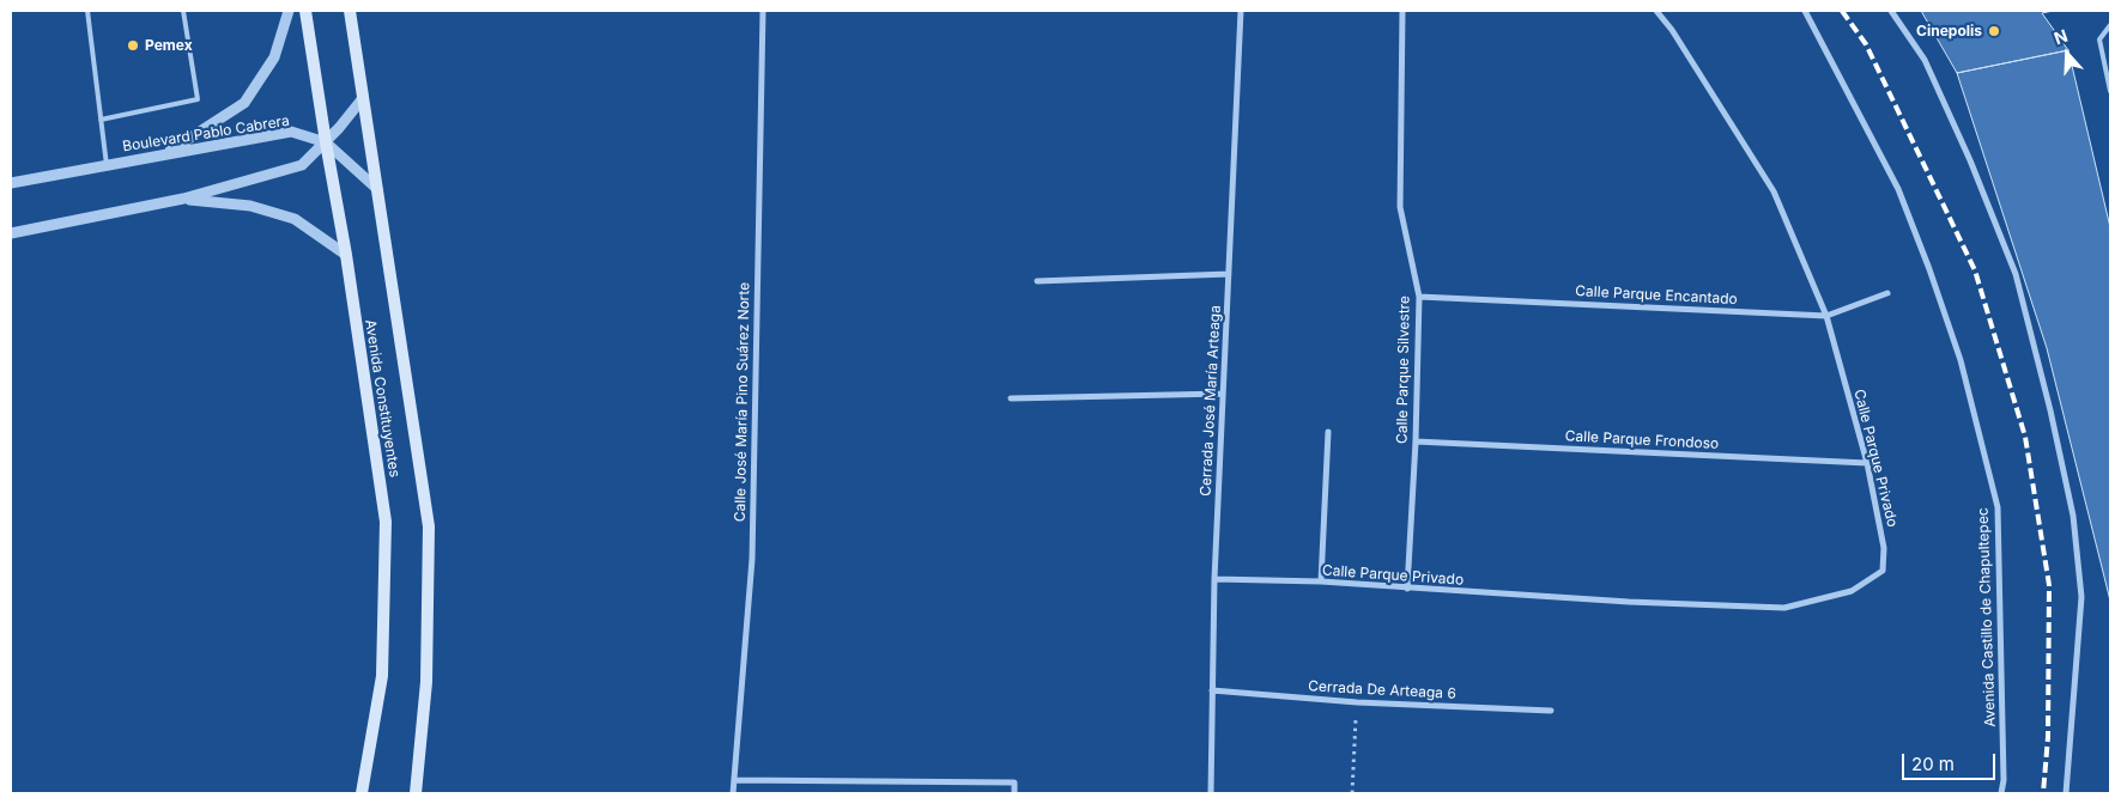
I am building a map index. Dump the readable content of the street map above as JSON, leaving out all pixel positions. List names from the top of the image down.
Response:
{
  "streets": {
    "main road": ["Avenida Constituyentes"],
    "street": [
      "Boulevard Pablo Cabrera",
      "Calle Parque Encantado",
      "Calle Parque Silvestre",
      "Cerrada José María Arteaga",
      "Calle José María Pino Suárez Norte",
      "Calle Parque Frondoso",
      "Calle Parque Privado",
      "Avenida Castillo de Chapultepec",
      "Cerrada De Arteaga 6"
    ]
  },
  "crossings": [
    ["Boulevard Pablo Cabrera", "Avenida Constituyentes"],
    ["Calle Parque Encantado", "Calle Parque Silvestre"],
    ["Calle Parque Encantado", "Calle Parque Privado"],
    ["Calle Parque Silvestre", "Calle Parque Frondoso"],
    ["Calle Parque Silvestre", "Calle Parque Privado"],
    ["Cerrada José María Arteaga", "Calle Parque Privado"],
    ["Cerrada José María Arteaga", "Cerrada De Arteaga 6"],
    ["Calle Parque Frondoso", "Calle Parque Privado"]
  ],
  "places": ["Cinepolis", "Pemex"],
  "scale_bar": "20 m",
  "north": "top"
}
